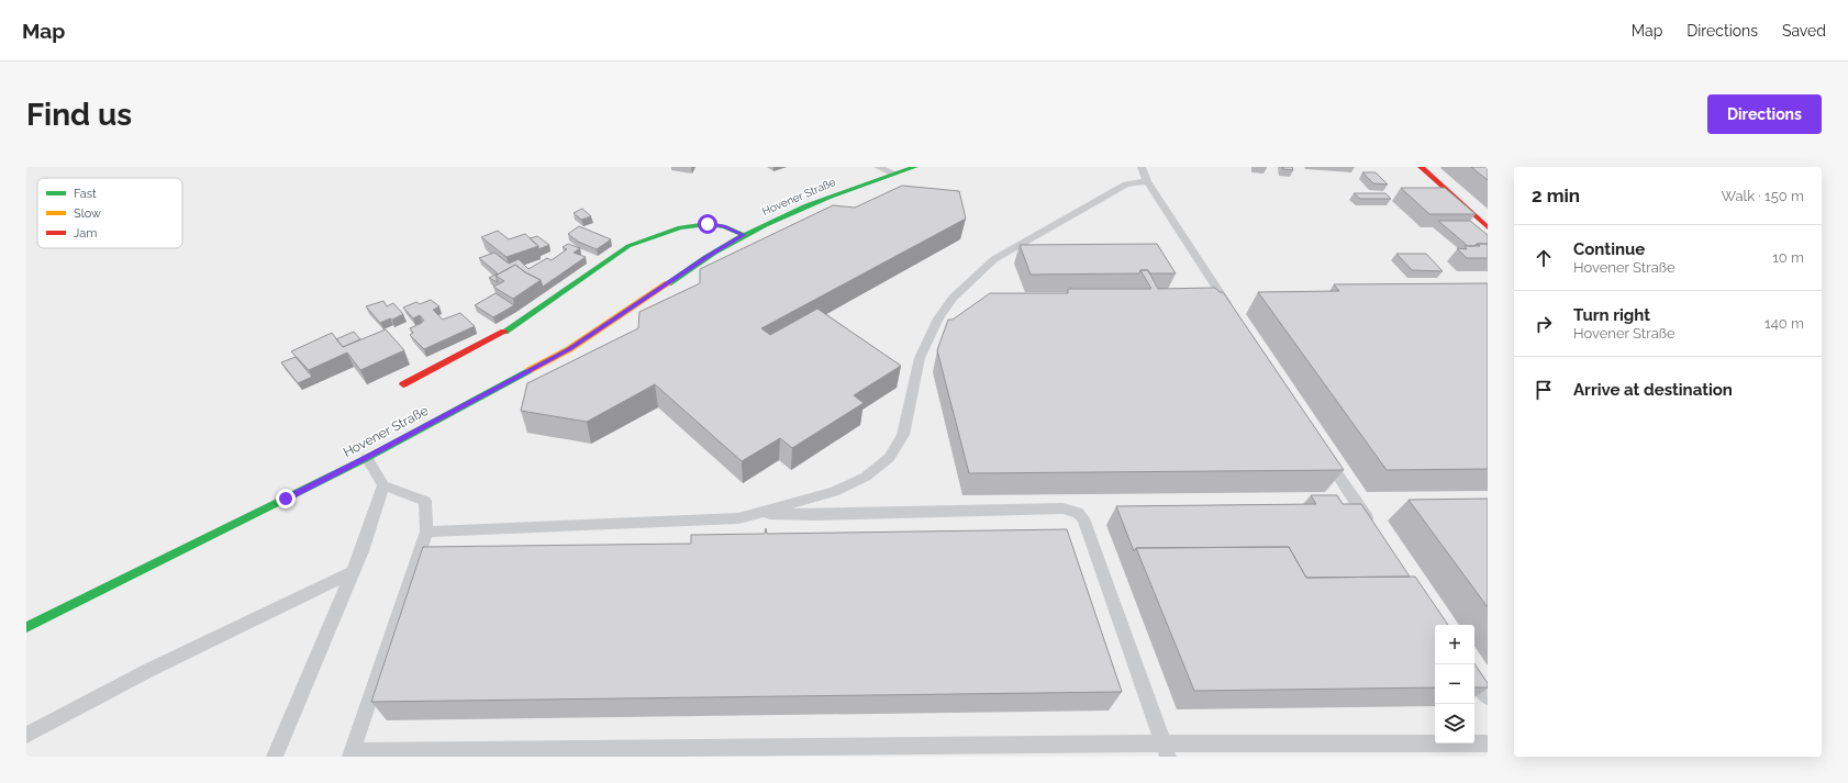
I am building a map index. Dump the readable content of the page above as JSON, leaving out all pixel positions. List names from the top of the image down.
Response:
{
  "streets": {
    "main road": ["Hovener Straße"]
  },
  "legend": ["Fast", "Slow", "Jam"],
  "page": {
    "header": "Map",
    "nav": ["Map", "Directions", "Saved"],
    "buttons": "Directions",
    "title": "Find us",
    "heading": ["2 min", "Walk · 150 m"],
    "list": [
      ["Continue", "Hovener Straße", "10 m"],
      ["Turn right", "Hovener Straße", "140 m"],
      "Arrive at destination"
    ],
    "map_buttons": ["+", "−"]
  }
}
